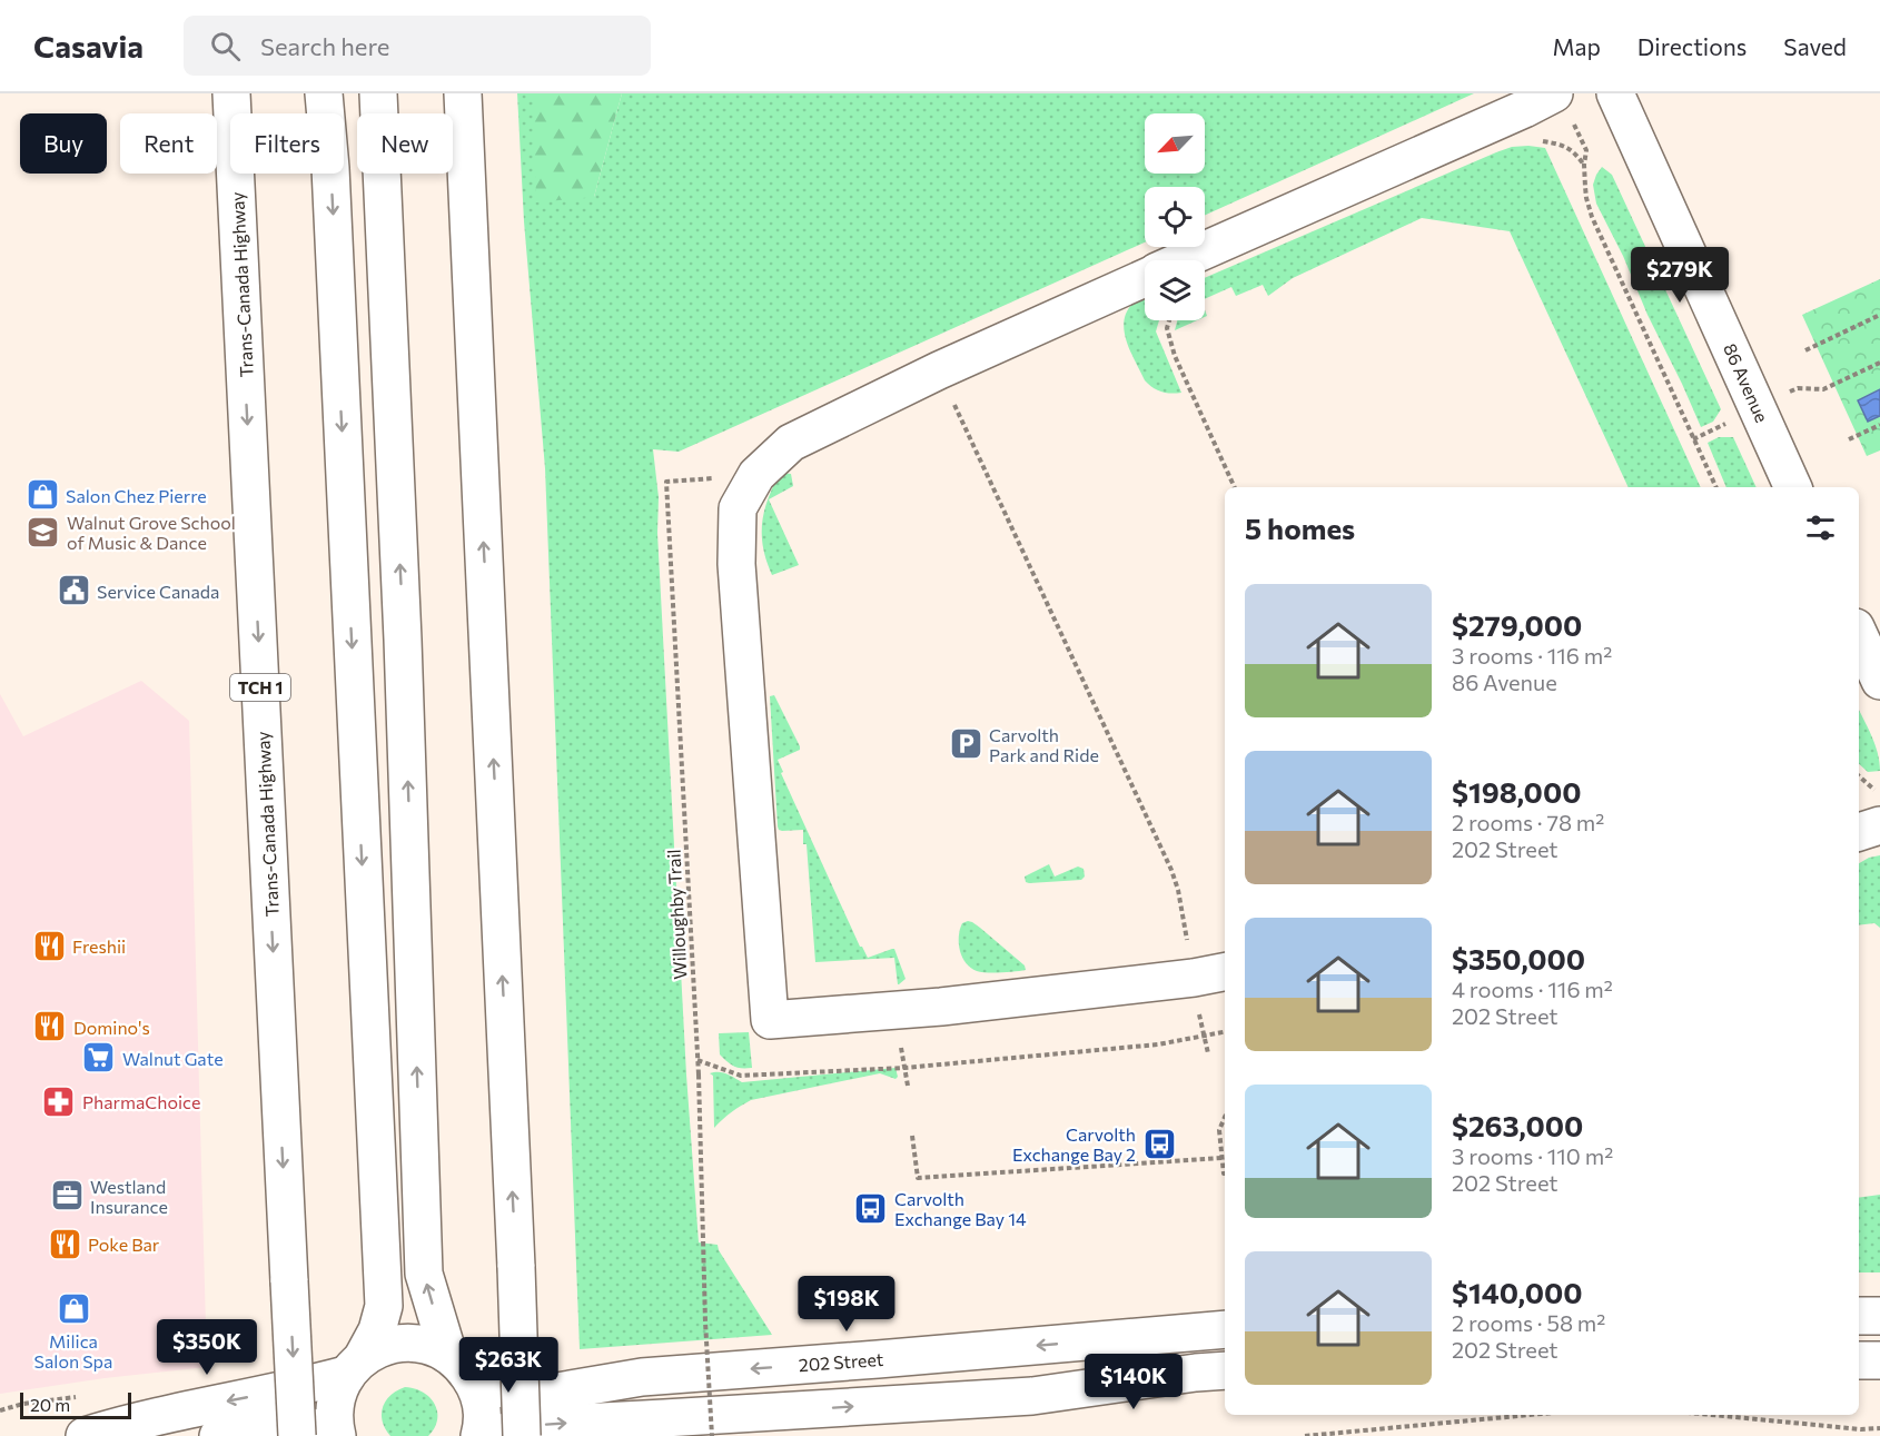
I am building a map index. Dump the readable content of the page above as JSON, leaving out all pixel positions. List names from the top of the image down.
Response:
{
  "streets": {
    "main road": [
      "Trans-Canada Highway",
      "86 Avenue",
      "TCH 1",
      "202 Street"
    ],
    "path": ["Willoughby Trail"]
  },
  "places": {
    "shop": ["Salon Chez Pierre", "Milica Salon Spa"],
    "school or university": ["Walnut Grove School of Music & Dance"],
    "public building": ["Service Canada"],
    "parking": ["Carvolth Park and Ride"],
    "restaurant": ["Freshii", "Domino's", "Poke Bar"],
    "supermarket": ["Walnut Gate"],
    "pharmacy": ["PharmaChoice"],
    "bus stop": ["Carvolth Exchange Bay 2", "Carvolth Exchange Bay 14"],
    "office": ["Westland Insurance"]
  },
  "scale_bar": "20 m",
  "north": "bottom left",
  "page": {
    "header": "Casavia",
    "search": "Search here",
    "nav": ["Map", "Directions", "Saved"],
    "chip": [
      "Buy",
      "Rent",
      "Filters",
      "New"
    ],
    "price": [
      "$279K",
      "$198K",
      "$350K",
      "$263K",
      "$140K"
    ],
    "heading": "5 homes",
    "list": [
      {
        "name": "$279,000",
        "note": "3 rooms · 116 m² · 86 Avenue"
      },
      {
        "name": "$198,000",
        "note": "2 rooms · 78 m² · 202 Street"
      },
      {
        "name": "$350,000",
        "note": "4 rooms · 116 m² · 202 Street"
      },
      {
        "name": "$263,000",
        "note": "3 rooms · 110 m² · 202 Street"
      },
      {
        "name": "$140,000",
        "note": "2 rooms · 58 m² · 202 Street"
      }
    ],
    "scale": "20 m"
  }
}
